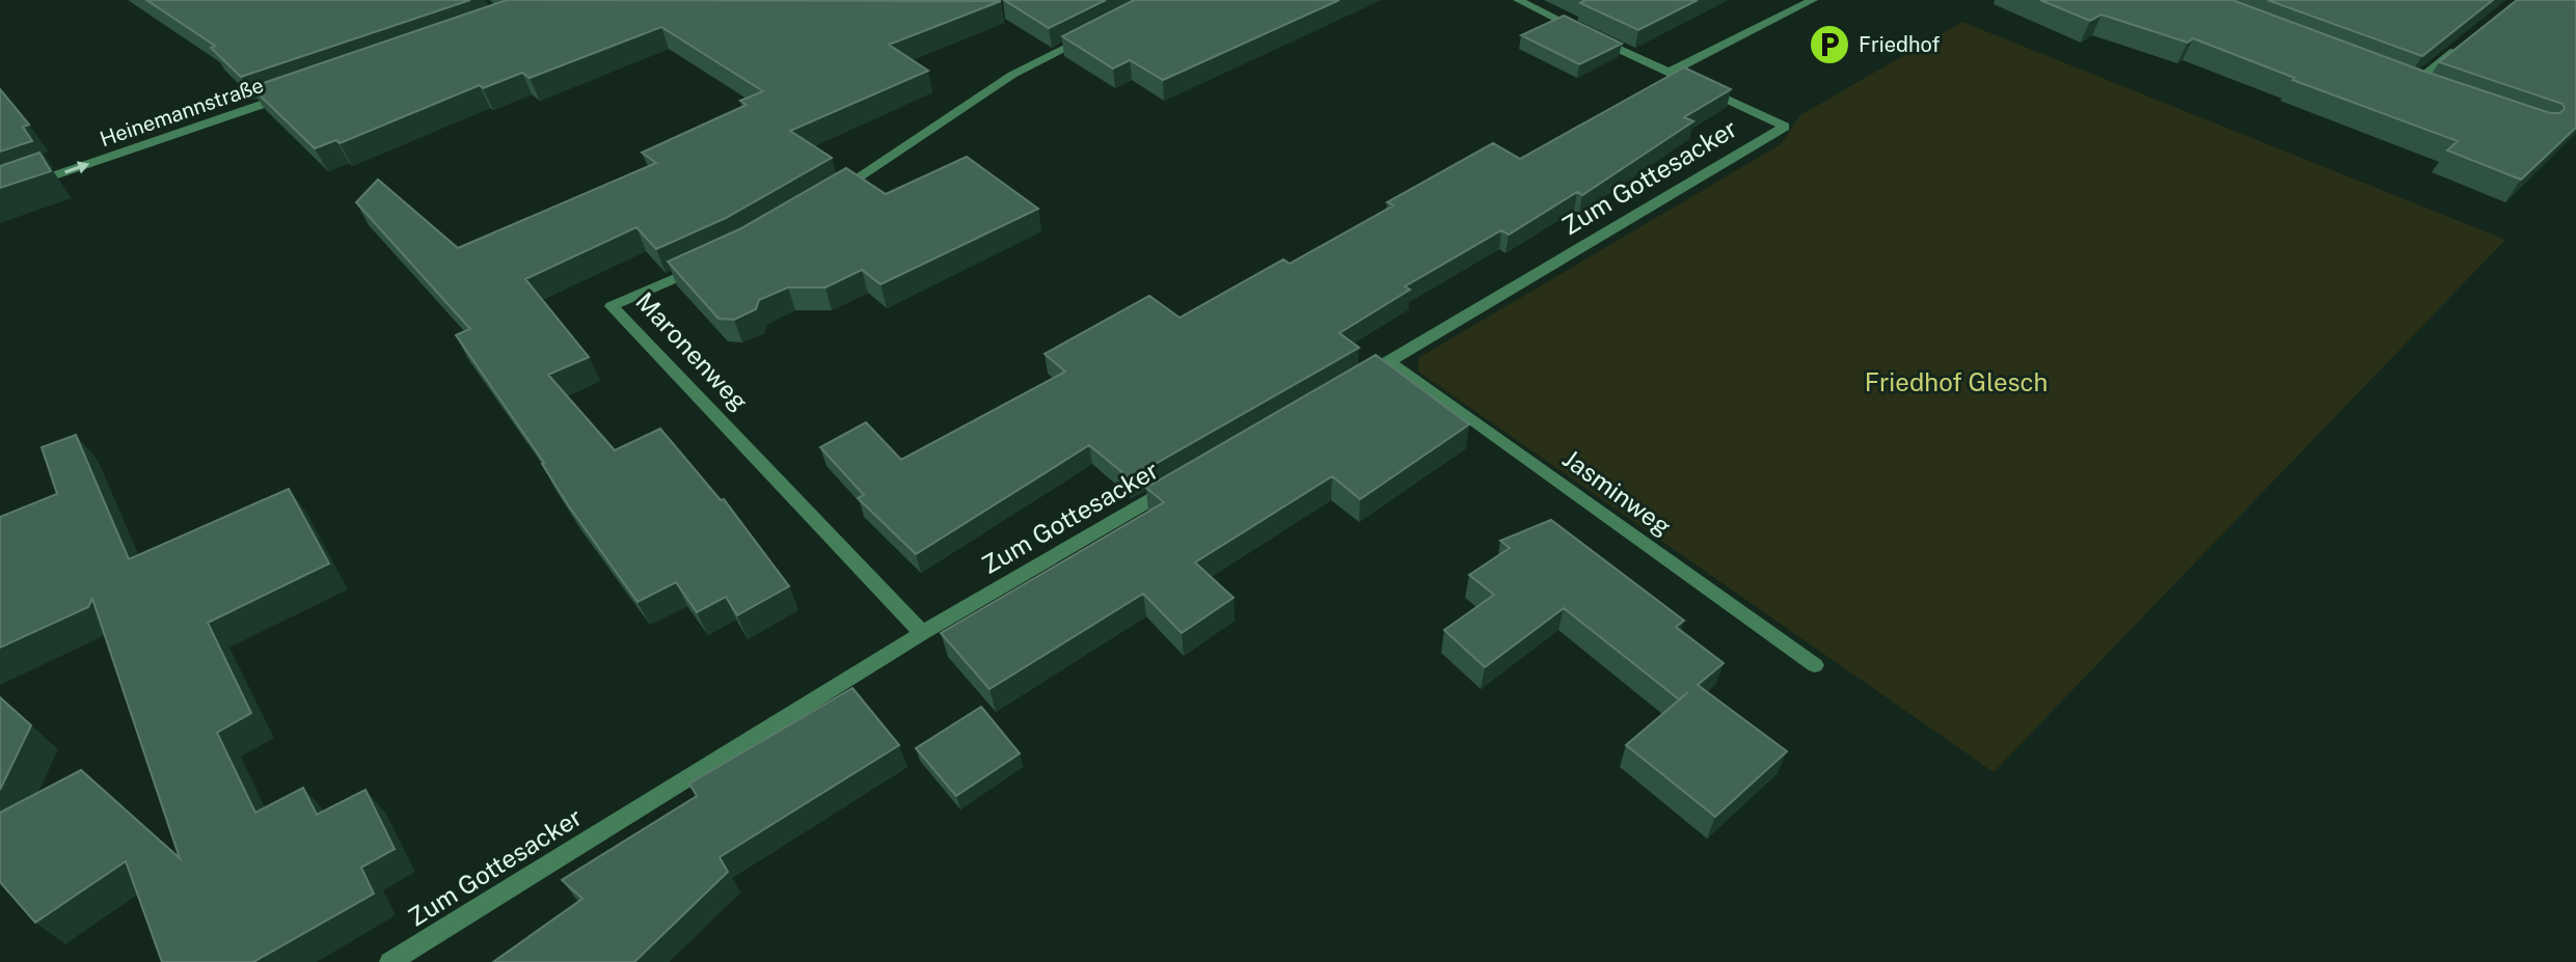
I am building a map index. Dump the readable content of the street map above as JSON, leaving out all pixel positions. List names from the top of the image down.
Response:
{
  "streets": {
    "street": [
      "Heinemannstraße",
      "Zum Gottesacker",
      "Maronenweg",
      "Jasminweg"
    ]
  },
  "crossings": [
    ["Zum Gottesacker", "Maronenweg"],
    ["Zum Gottesacker", "Jasminweg"]
  ],
  "one_way": ["Heinemannstraße"],
  "parks": ["Friedhof Glesch"],
  "places": {
    "parking": ["Friedhof"]
  }
}
